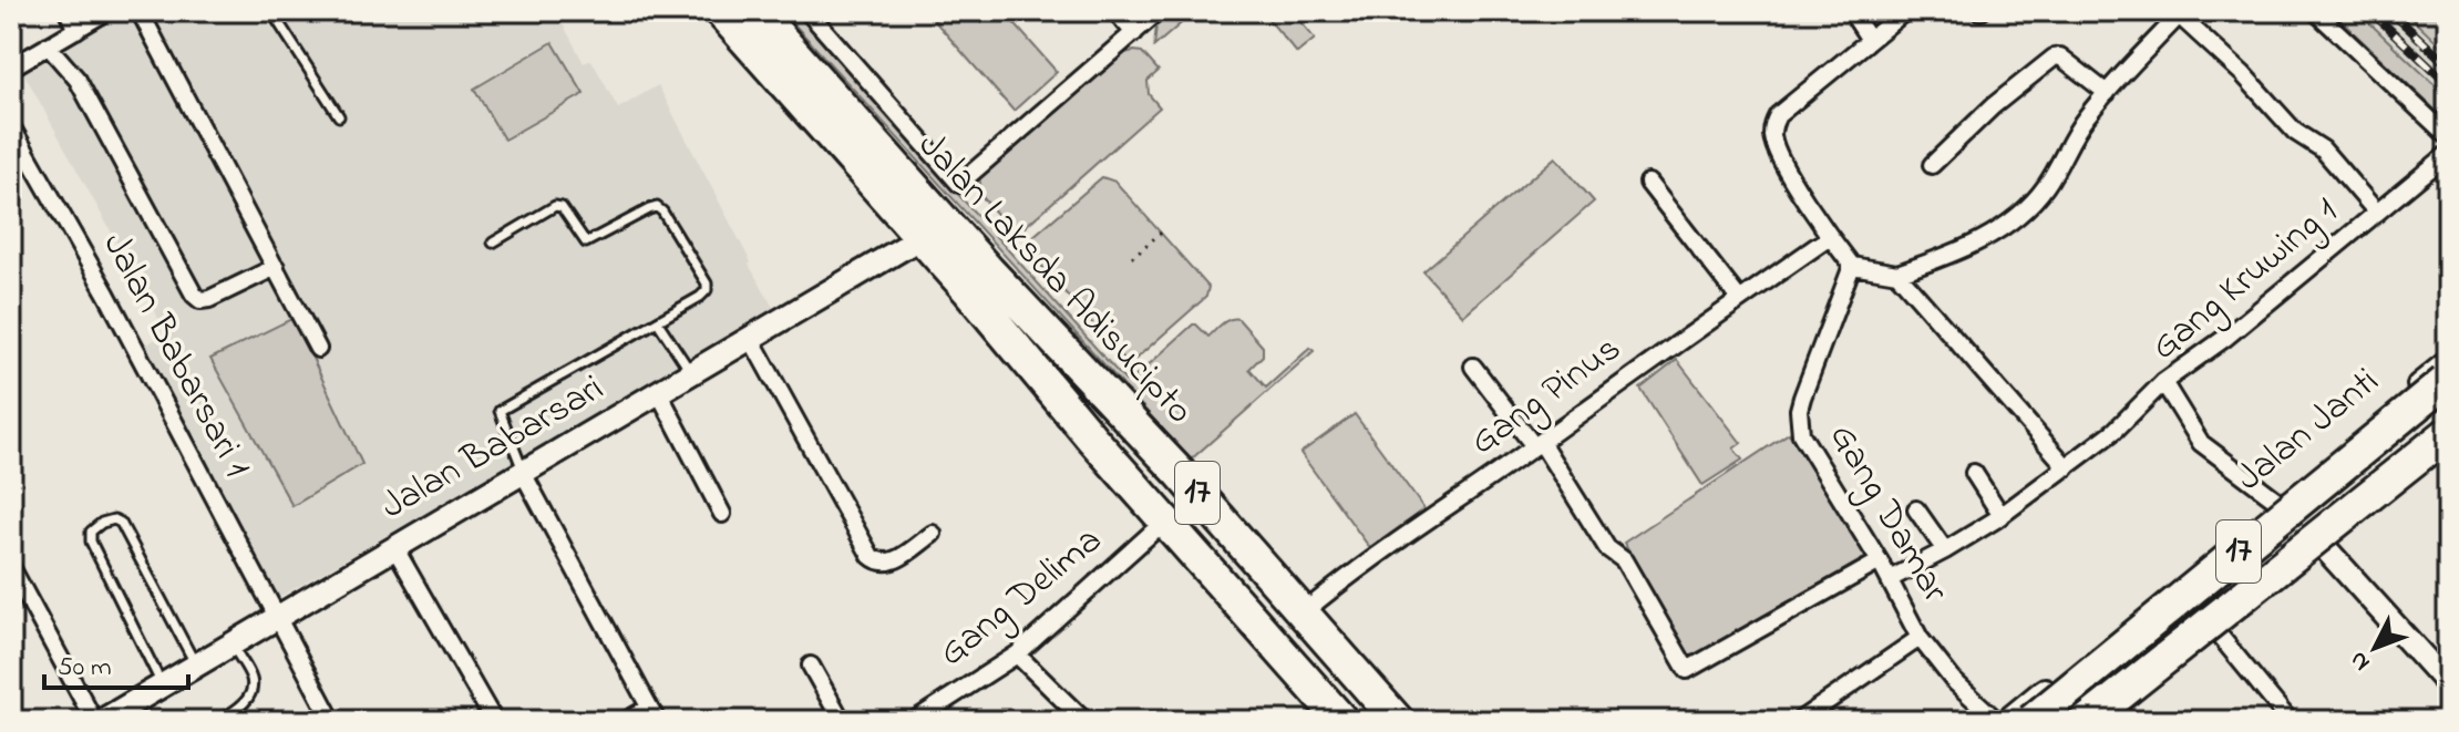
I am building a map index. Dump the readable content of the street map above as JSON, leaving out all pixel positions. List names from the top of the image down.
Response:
{
  "streets": {
    "highway": ["Jalan Laksda Adisucipto", "17"],
    "street": [
      "Gang Kruwing 1",
      "Jalan Babarsari 1",
      "Gang Pinus",
      "Jalan Janti",
      "Jalan Babarsari",
      "Gang Damar",
      "Gang Delima"
    ]
  },
  "crossings": [
    ["Jalan Laksda Adisucipto", "Gang Pinus"],
    ["Jalan Laksda Adisucipto", "Jalan Babarsari"],
    ["Jalan Laksda Adisucipto", "17"],
    ["Jalan Laksda Adisucipto", "Gang Delima"],
    ["Gang Kruwing 1", "Jalan Janti"],
    ["Jalan Babarsari 1", "Jalan Babarsari"]
  ],
  "scale_bar": "50 m",
  "north": "bottom left"
}
